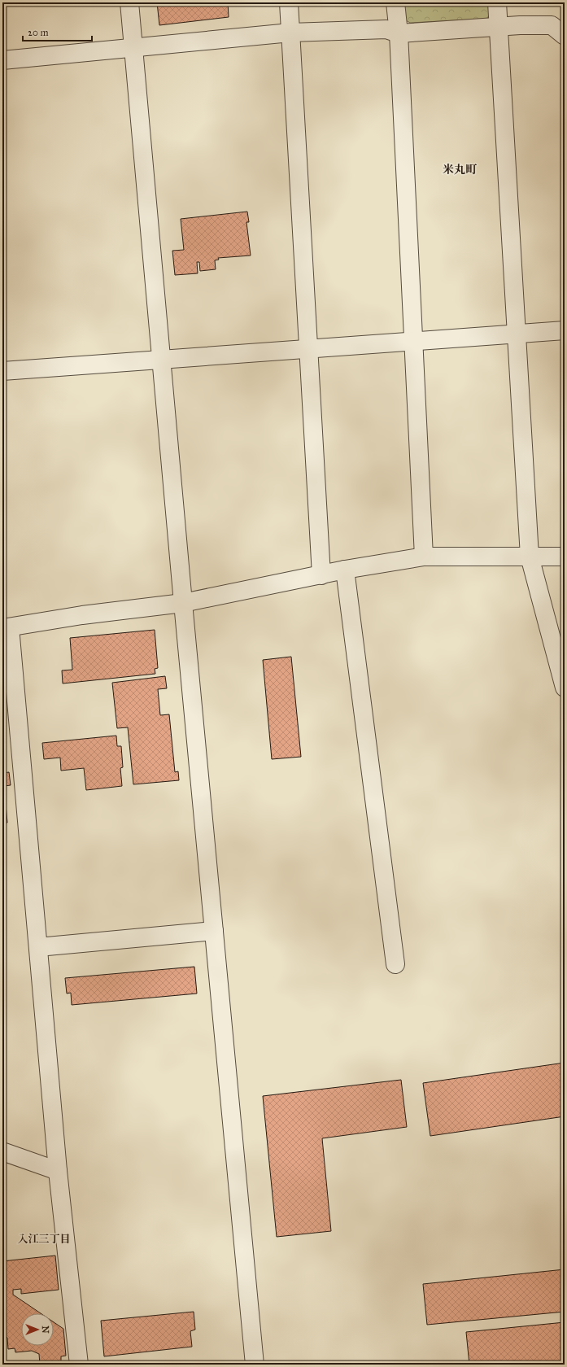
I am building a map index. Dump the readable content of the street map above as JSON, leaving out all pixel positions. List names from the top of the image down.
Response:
{
  "districts": ["米丸町", "入江三丁目"],
  "scale_bar": "20 m",
  "north": "right"
}
